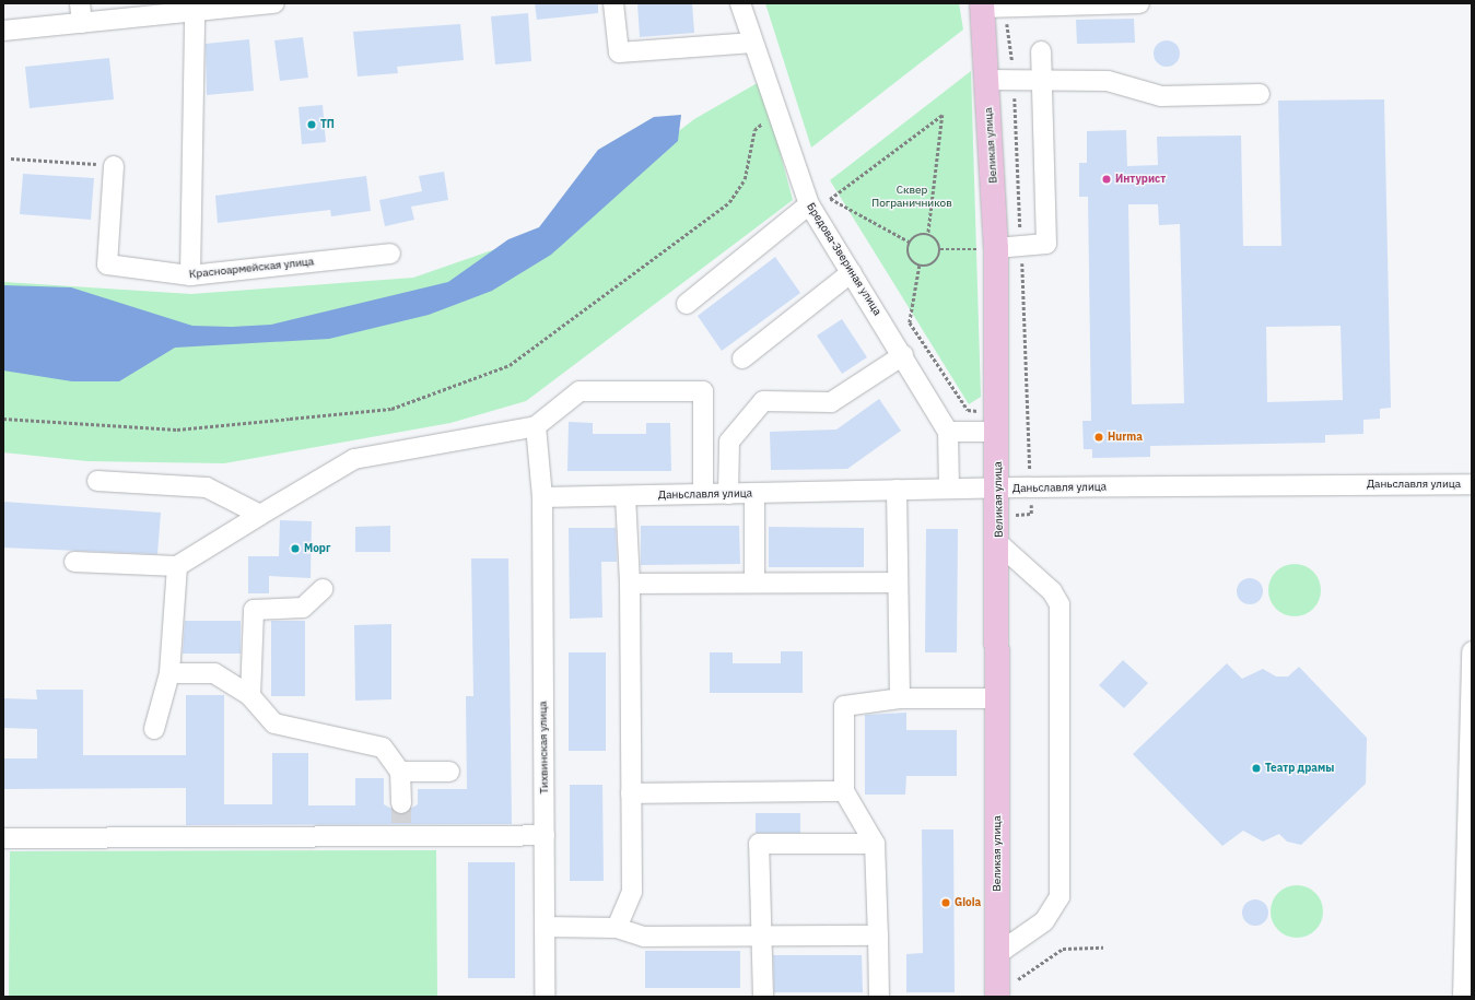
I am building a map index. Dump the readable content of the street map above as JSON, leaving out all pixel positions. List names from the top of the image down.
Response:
{
  "streets": {
    "main road": ["Великая улица"],
    "street": [
      "Бредова-Звериная улица",
      "Красноармейская улица",
      "Даньславля улица",
      "Тихвинская улица"
    ]
  },
  "crossings": [
    ["Великая улица", "Даньславля улица"],
    ["Даньславля улица", "Тихвинская улица"]
  ],
  "parks": ["Сквер Пограничников"],
  "places": [
    "ТП",
    "Интурист",
    "Hurma",
    "Морг",
    "Театр драмы",
    "Gioia"
  ]
}
